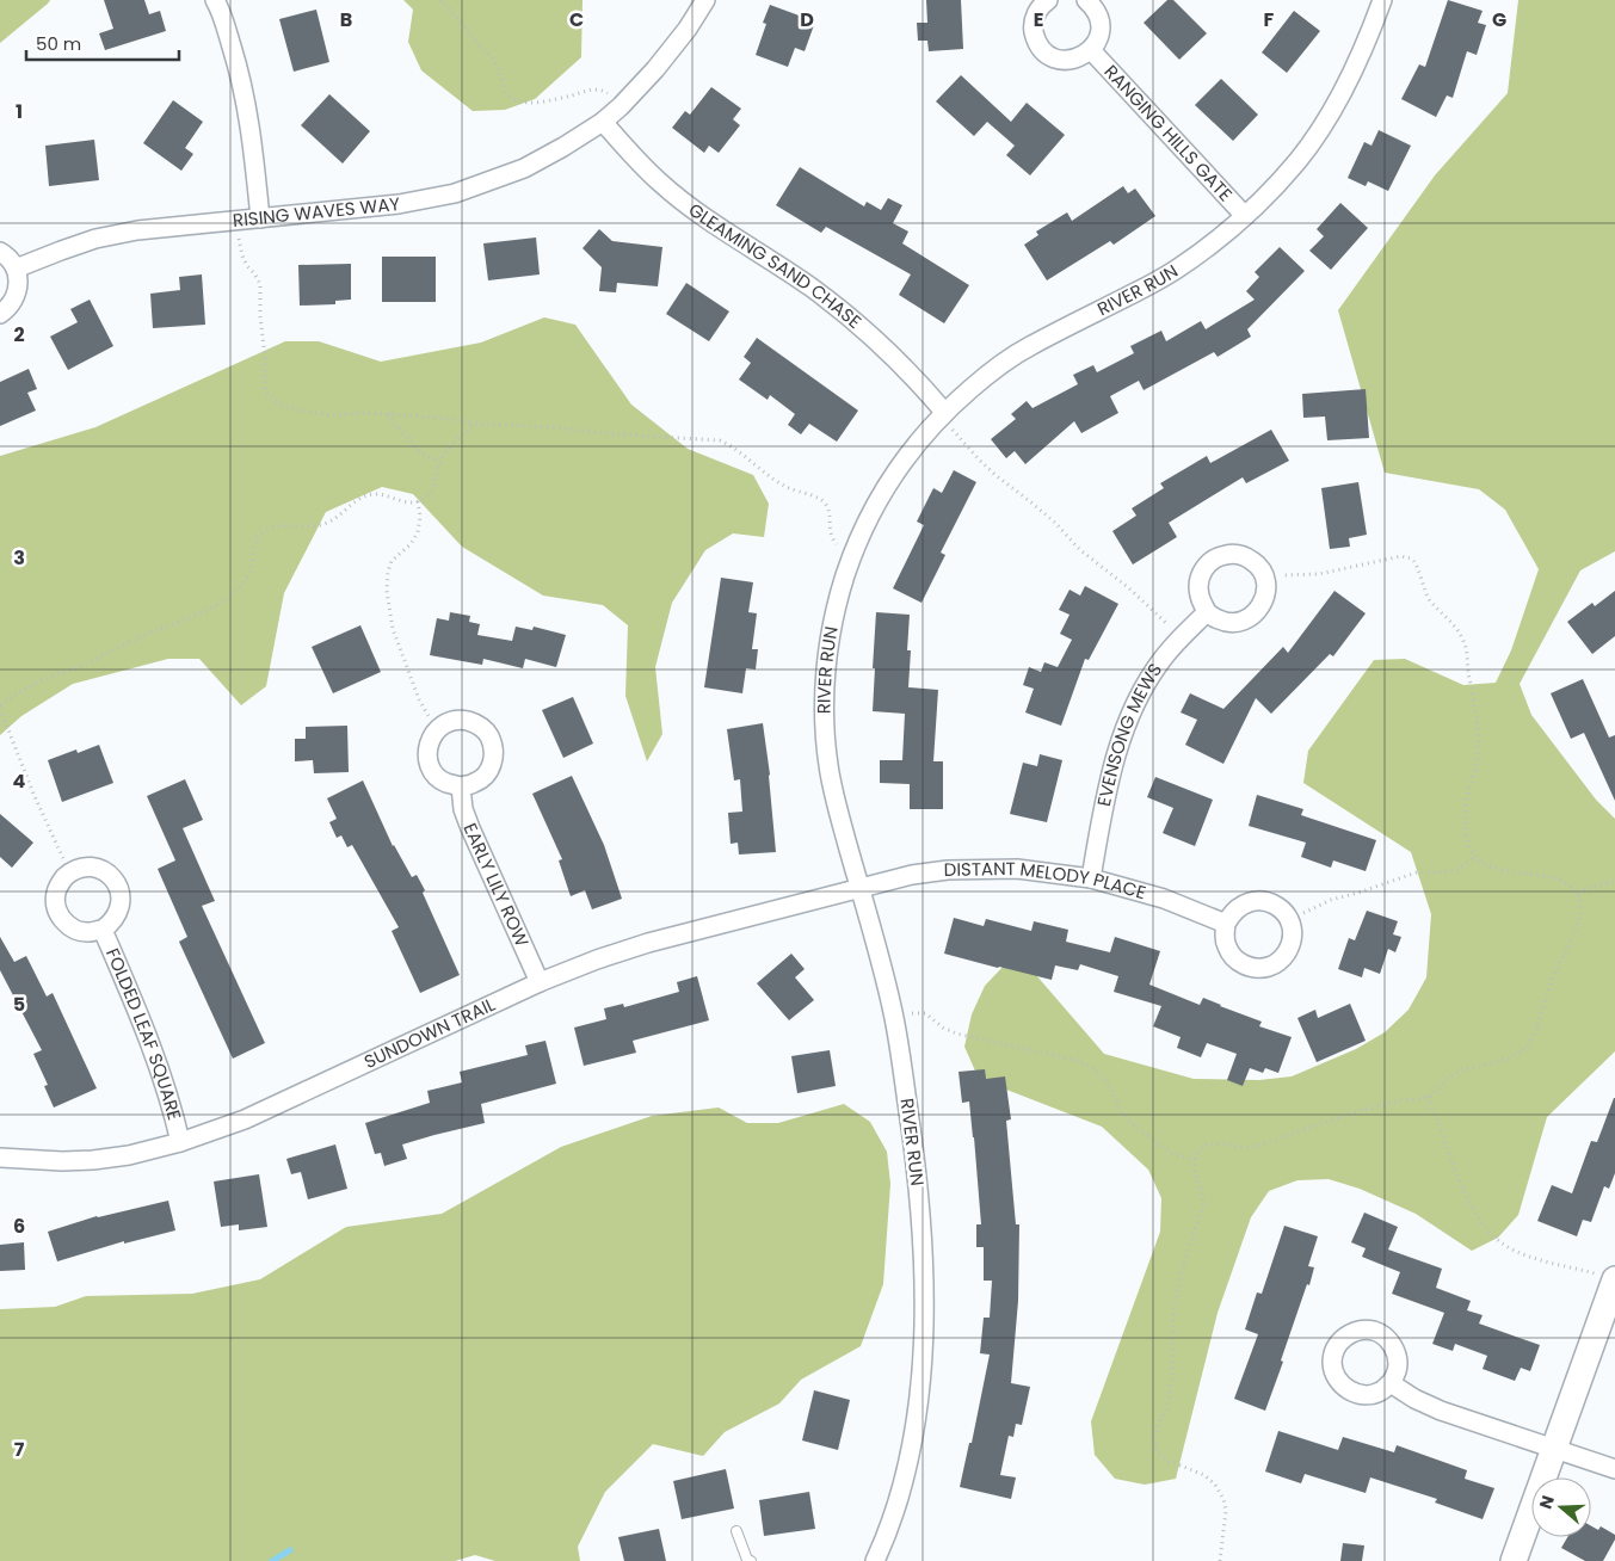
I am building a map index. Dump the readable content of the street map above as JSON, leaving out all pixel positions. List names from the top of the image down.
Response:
{
  "streets": {
    "street": [
      "RANGING HILLS GATE",
      "RISING WAVES WAY",
      "GLEAMING SAND CHASE",
      "RIVER RUN",
      "EVENSONG MEWS",
      "DISTANT MELODY PLACE",
      "EARLY LILY ROW",
      "SUNDOWN TRAIL",
      "FOLDED LEAF SQUARE"
    ]
  },
  "crossings": [
    ["RANGING HILLS GATE", "RIVER RUN"],
    ["RISING WAVES WAY", "GLEAMING SAND CHASE"],
    ["GLEAMING SAND CHASE", "RIVER RUN"],
    ["RIVER RUN", "DISTANT MELODY PLACE"],
    ["RIVER RUN", "SUNDOWN TRAIL"],
    ["EVENSONG MEWS", "DISTANT MELODY PLACE"],
    ["DISTANT MELODY PLACE", "SUNDOWN TRAIL"],
    ["EARLY LILY ROW", "SUNDOWN TRAIL"],
    ["SUNDOWN TRAIL", "FOLDED LEAF SQUARE"]
  ],
  "scale_bar": "50 m",
  "north": "left",
  "grid": {
    "columns": [
      "B",
      "C",
      "D",
      "E",
      "F",
      "G"
    ],
    "rows": [
      "1",
      "2",
      "3",
      "4",
      "5",
      "6",
      "7"
    ]
  }
}
